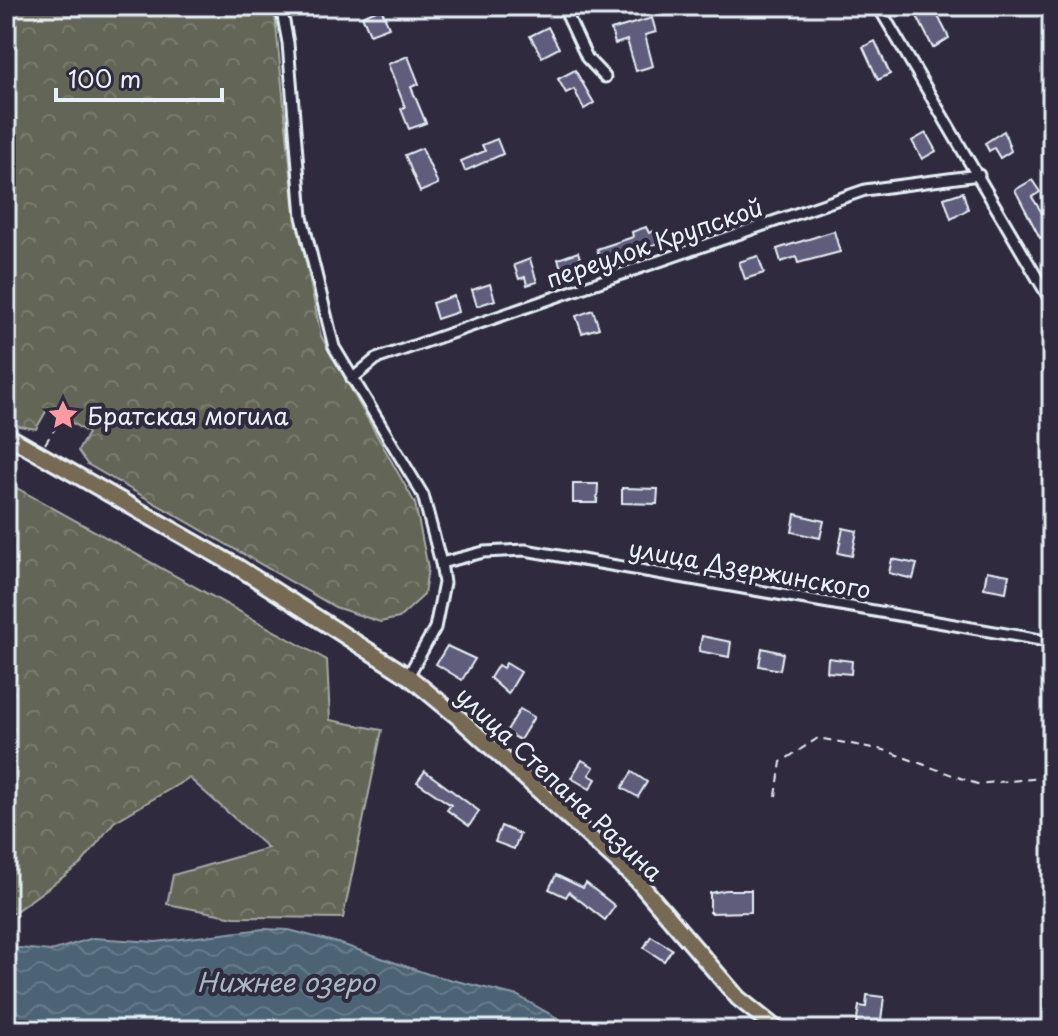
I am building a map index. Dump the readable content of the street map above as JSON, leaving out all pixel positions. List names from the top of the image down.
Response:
{
  "streets": {
    "main road": ["улица Степана Разина"],
    "street": ["переулок Крупской", "улица Дзержинского"]
  },
  "water": ["Нижнее озеро"],
  "places": {
    "place": ["Братская могила"]
  },
  "scale_bar": "100 m"
}
